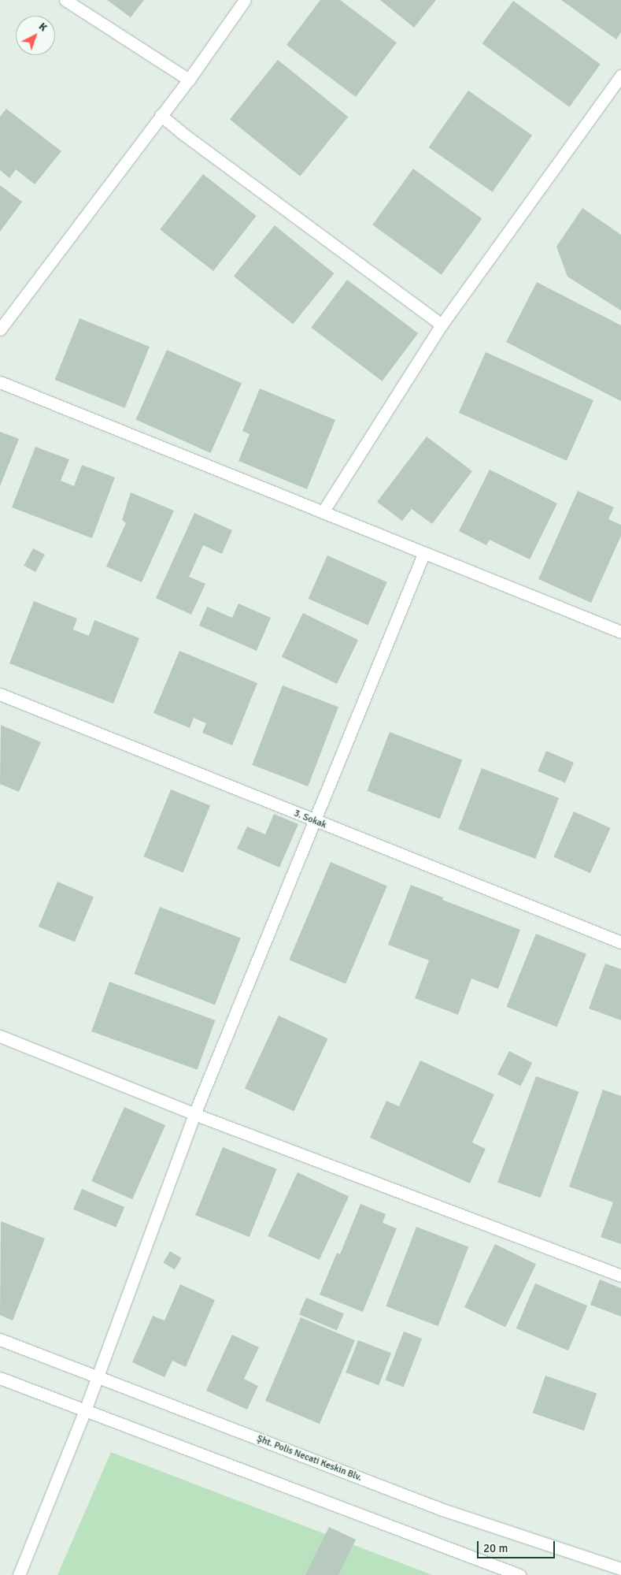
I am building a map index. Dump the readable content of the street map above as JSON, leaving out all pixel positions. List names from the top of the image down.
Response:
{
  "streets": {
    "street": ["3. Sokak", "Şht. Polis Necati Keskin Blv."]
  },
  "scale_bar": "20 m",
  "north": "top right"
}
